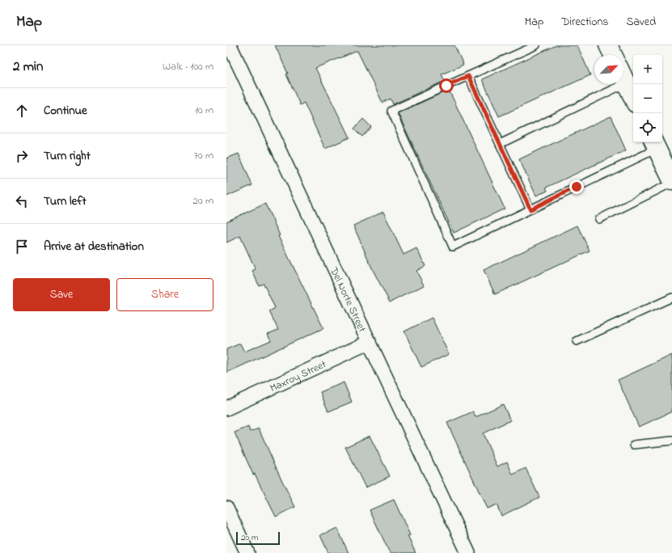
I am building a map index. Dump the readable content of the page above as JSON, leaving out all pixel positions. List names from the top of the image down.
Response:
{
  "streets": {
    "street": ["Del Norte Street", "Maxroy Street"]
  },
  "crossings": [
    ["Del Norte Street", "Maxroy Street"]
  ],
  "scale_bar": "20 m",
  "north": "top right",
  "page": {
    "header": "Map",
    "nav": ["Map", "Directions", "Saved"],
    "heading": ["2 min", "Walk · 100 m"],
    "map_buttons": ["+", "−"],
    "list": [
      ["Continue", "10 m"],
      ["Turn right", "70 m"],
      ["Turn left", "20 m"],
      "Arrive at destination"
    ],
    "buttons": ["Save", "Share"],
    "scale": "20 m"
  }
}
